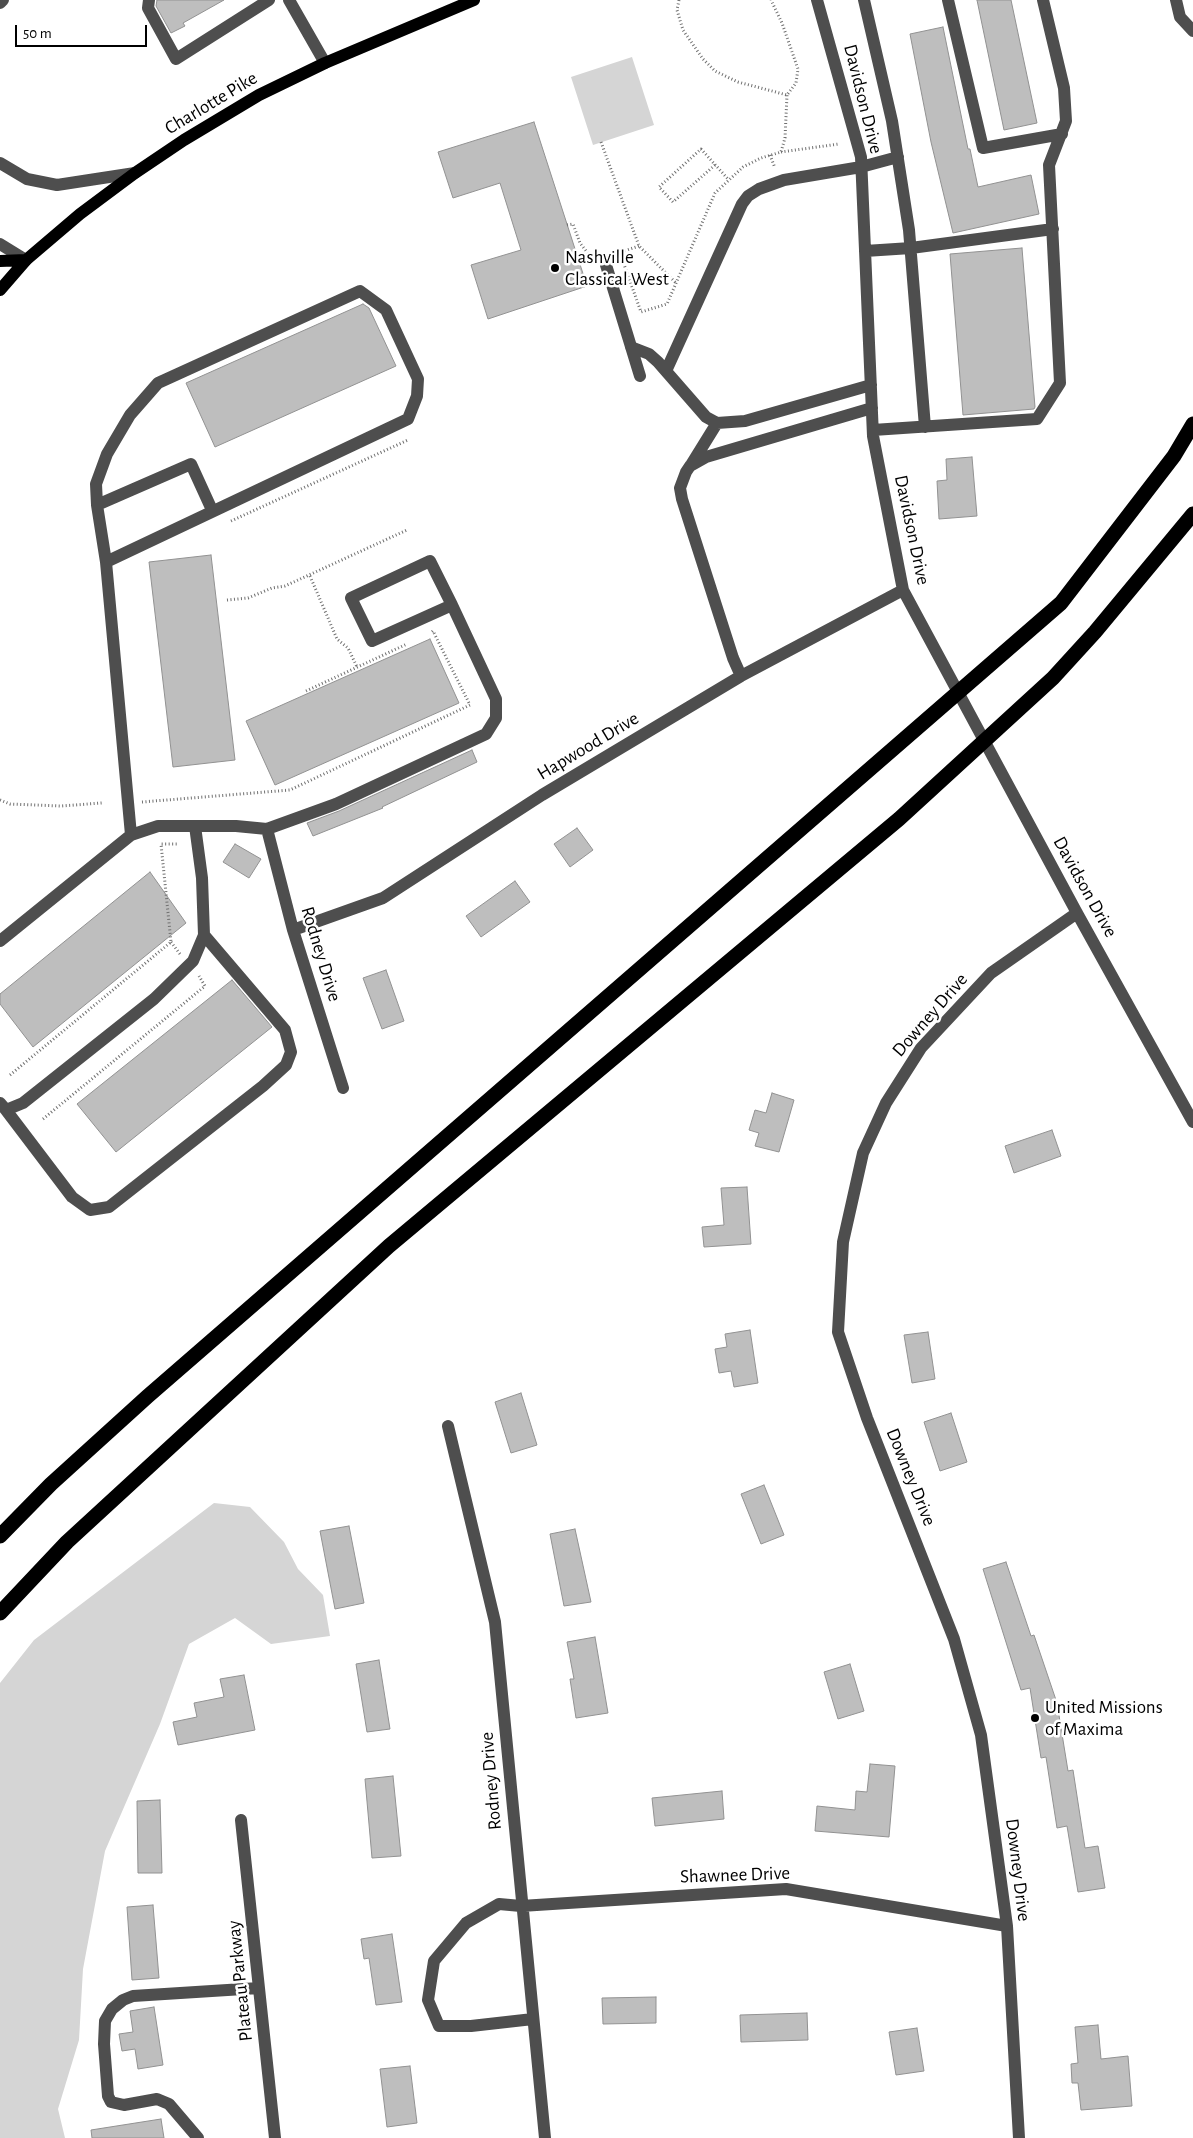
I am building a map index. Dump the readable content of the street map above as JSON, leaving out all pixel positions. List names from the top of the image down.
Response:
{
  "streets": {
    "main road": ["Charlotte Pike"],
    "street": [
      "Davidson Drive",
      "Hapwood Drive",
      "Rodney Drive",
      "Downey Drive",
      "Shawnee Drive",
      "Plateau Parkway"
    ]
  },
  "crossings": [
    ["Davidson Drive", "Hapwood Drive"],
    ["Davidson Drive", "Downey Drive"],
    ["Hapwood Drive", "Rodney Drive"],
    ["Rodney Drive", "Shawnee Drive"],
    ["Downey Drive", "Shawnee Drive"]
  ],
  "places": ["Nashville Classical West", "United Missions of Maxima"],
  "scale_bar": "50 m"
}
